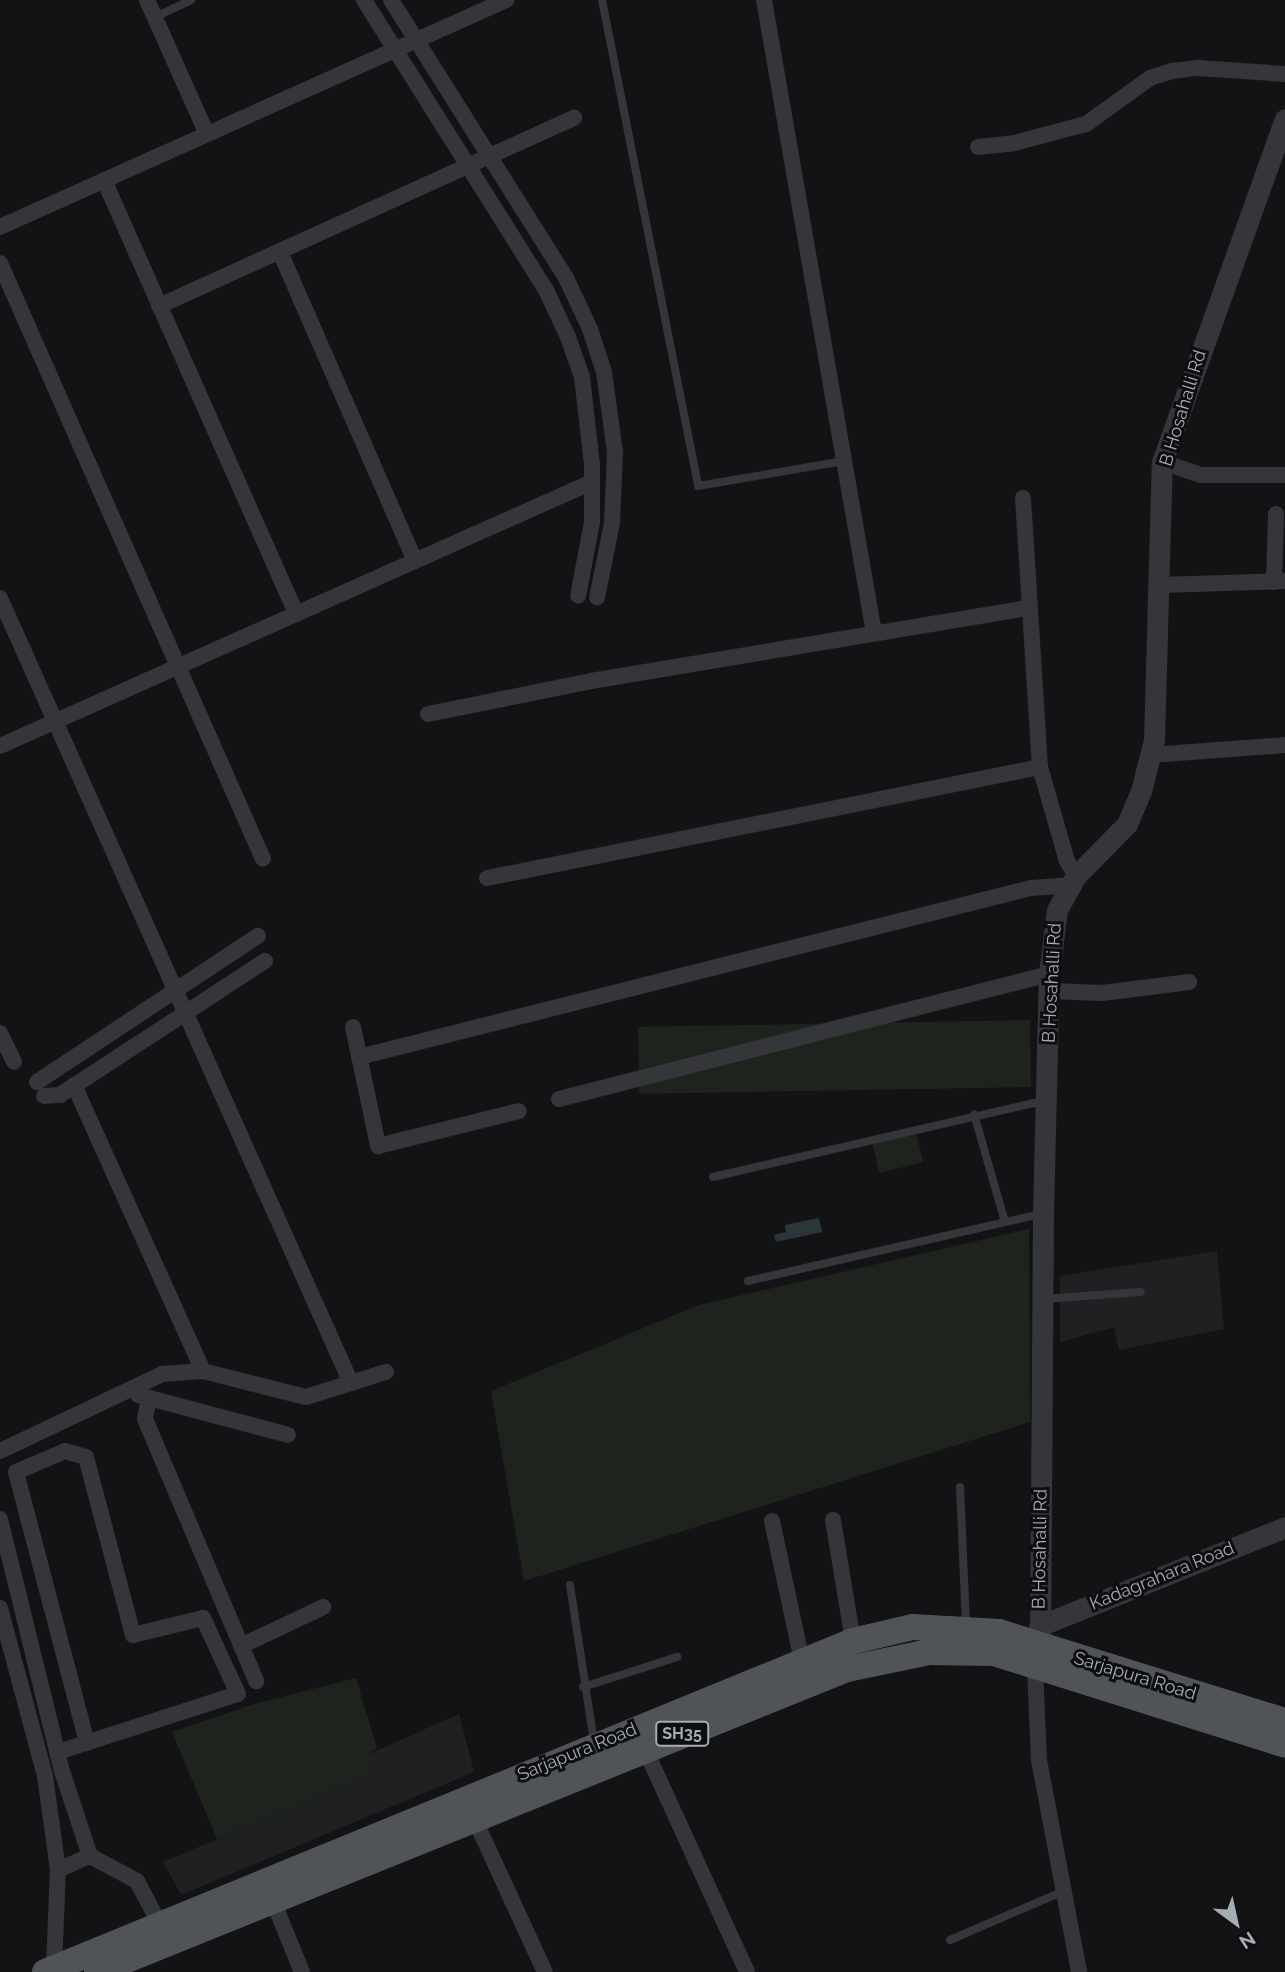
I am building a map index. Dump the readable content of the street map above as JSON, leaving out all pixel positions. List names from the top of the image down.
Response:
{
  "streets": {
    "main road": ["Sarjapura Road", "SH35"],
    "street": ["B Hosahalli Rd", "Kadagrahara Road"]
  },
  "crossings": [
    ["B Hosahalli Rd", "Kadagrahara Road"],
    ["B Hosahalli Rd", "Sarjapura Road"],
    ["Kadagrahara Road", "Sarjapura Road"]
  ],
  "north": "bottom right"
}
